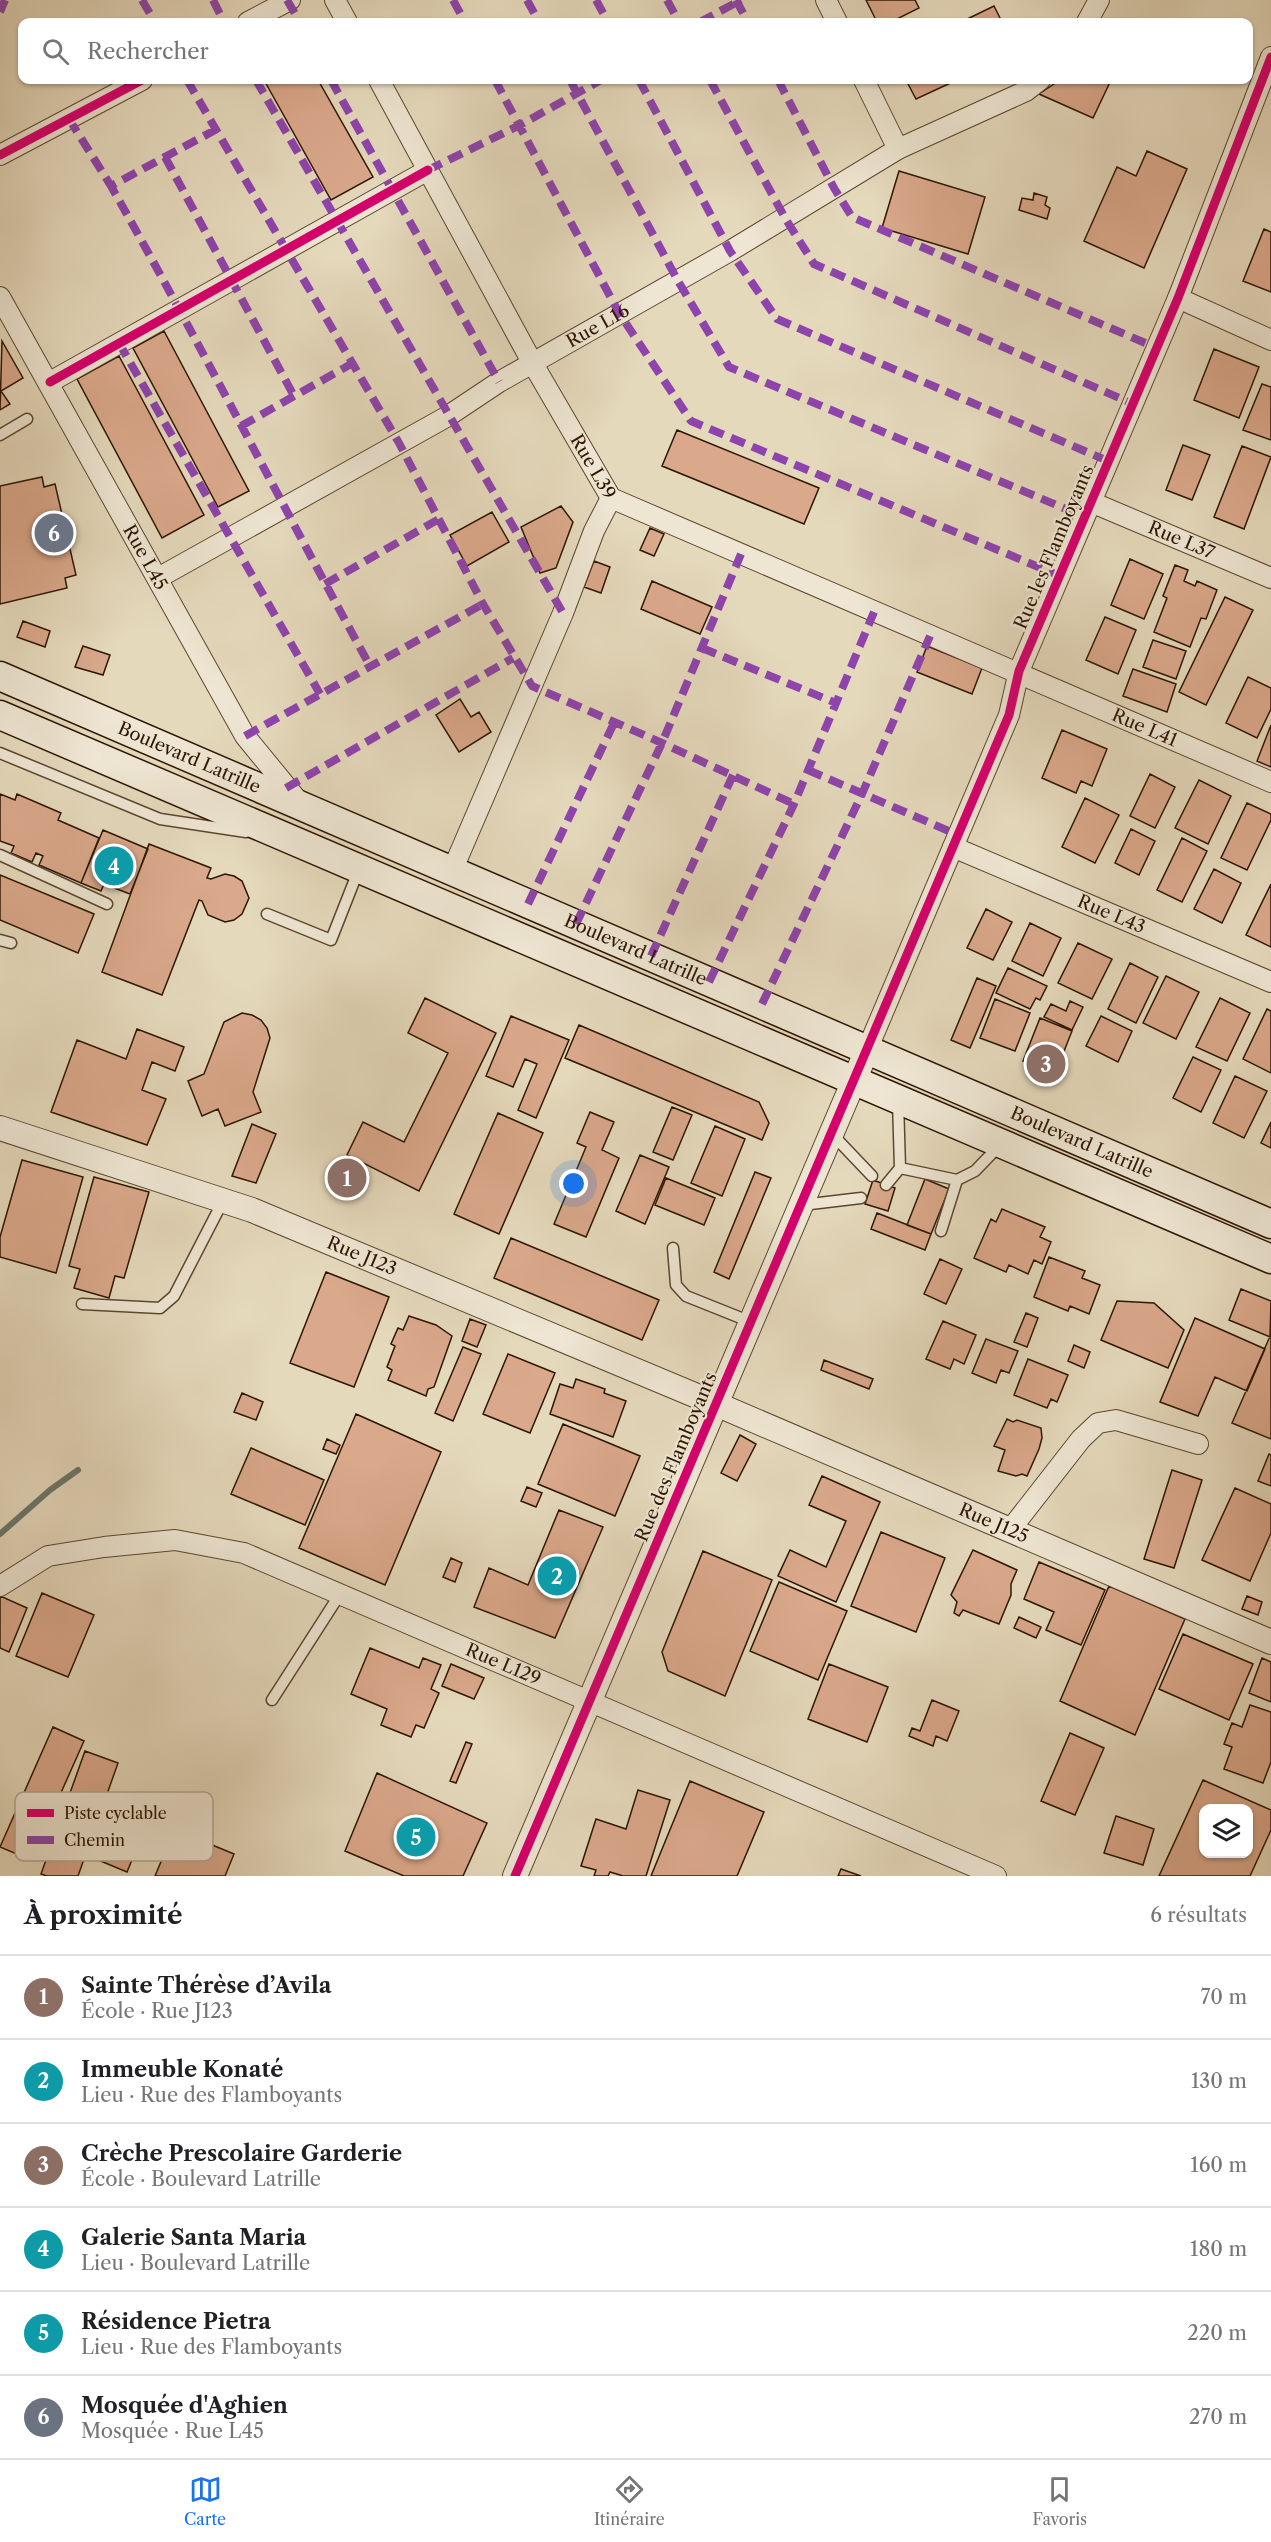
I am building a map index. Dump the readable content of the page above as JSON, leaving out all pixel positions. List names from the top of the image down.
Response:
{
  "streets": {
    "main road": ["Boulevard Latrille"],
    "street": [
      "Rue L16",
      "Rue L39",
      "Rue L37",
      "Rue les Flamboyants",
      "Rue L45",
      "Rue L41",
      "Rue L43",
      "Rue J123",
      "Rue des Flamboyants",
      "Rue J125",
      "Rue L129"
    ]
  },
  "crossings": [
    ["Rue L16", "Rue L39"],
    ["Rue L16", "Rue L45"],
    ["Rue L39", "Rue les Flamboyants"],
    ["Rue L39", "Rue L41"],
    ["Rue L37", "Rue les Flamboyants"],
    ["Rue les Flamboyants", "Rue L41"],
    ["Rue les Flamboyants", "Boulevard Latrille"],
    ["Rue les Flamboyants", "Rue L43"],
    ["Rue les Flamboyants", "Rue des Flamboyants"],
    ["Rue L45", "Boulevard Latrille"],
    ["Boulevard Latrille", "Rue des Flamboyants"],
    ["Rue J123", "Rue des Flamboyants"],
    ["Rue J123", "Rue J125"],
    ["Rue des Flamboyants", "Rue J125"],
    ["Rue des Flamboyants", "Rue L129"]
  ],
  "legend": ["Piste cyclable", "Chemin"],
  "page": {
    "search": "Rechercher",
    "pins": [
      "6",
      "4",
      "3",
      "1",
      "2",
      "5"
    ],
    "heading": ["À proximité", "6 résultats"],
    "list": [
      {
        "mark": "1",
        "name": "Sainte Thérèse d’Avila",
        "note": "École · Rue J123",
        "value": "70 m"
      },
      {
        "mark": "2",
        "name": "Immeuble Konaté",
        "note": "Lieu · Rue des Flamboyants",
        "value": "130 m"
      },
      {
        "mark": "3",
        "name": "Crèche Prescolaire Garderie",
        "note": "École · Boulevard Latrille",
        "value": "160 m"
      },
      {
        "mark": "4",
        "name": "Galerie Santa Maria",
        "note": "Lieu · Boulevard Latrille",
        "value": "180 m"
      },
      {
        "mark": "5",
        "name": "Résidence Pietra",
        "note": "Lieu · Rue des Flamboyants",
        "value": "220 m"
      },
      {
        "mark": "6",
        "name": "Mosquée d'Aghien",
        "note": "Mosquée · Rue L45",
        "value": "270 m"
      }
    ],
    "nav": ["Carte", "Itinéraire", "Favoris"]
  }
}
